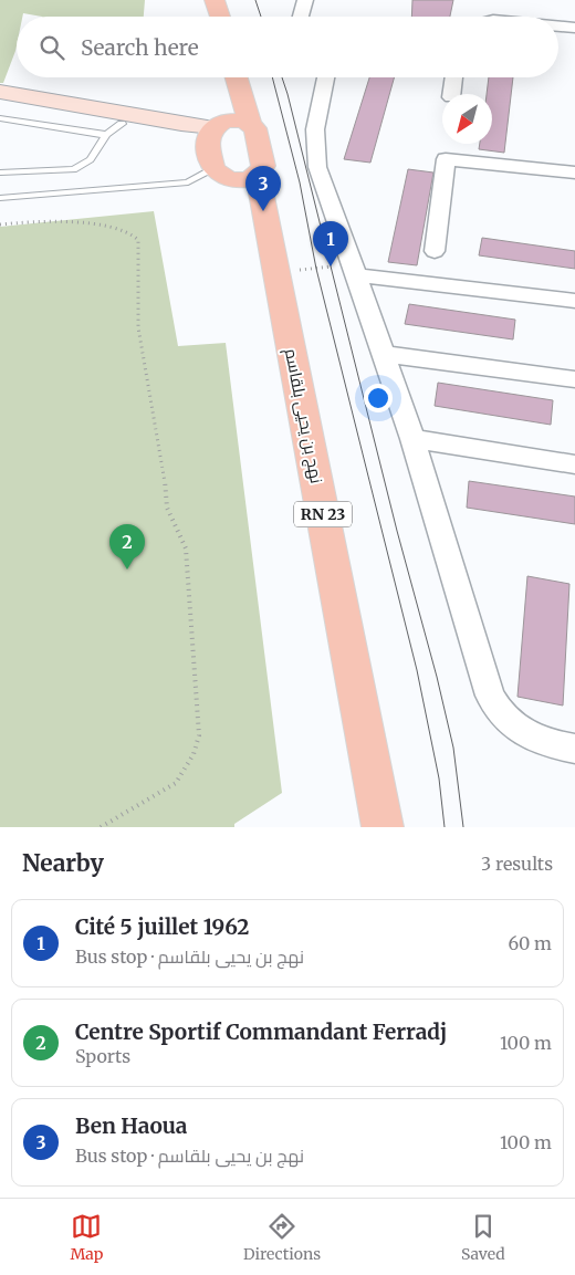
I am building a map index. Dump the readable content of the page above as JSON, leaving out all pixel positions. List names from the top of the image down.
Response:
{
  "streets": {
    "main road": ["نهج بن يحيى بلقاسم", "RN 23"]
  },
  "north": "bottom left",
  "page": {
    "search": "Search here",
    "pins": ["3", "1", "2"],
    "heading": ["Nearby", "3 results"],
    "list": [
      {
        "mark": "1",
        "name": "Cité 5 juillet 1962",
        "note": "Bus stop · نهج بن يحيى بلقاسم",
        "value": "60 m"
      },
      {
        "mark": "2",
        "name": "Centre Sportif Commandant Ferradj",
        "note": "Sports",
        "value": "100 m"
      },
      {
        "mark": "3",
        "name": "Ben Haoua",
        "note": "Bus stop · نهج بن يحيى بلقاسم",
        "value": "100 m"
      }
    ],
    "nav": ["Map", "Directions", "Saved"]
  }
}
